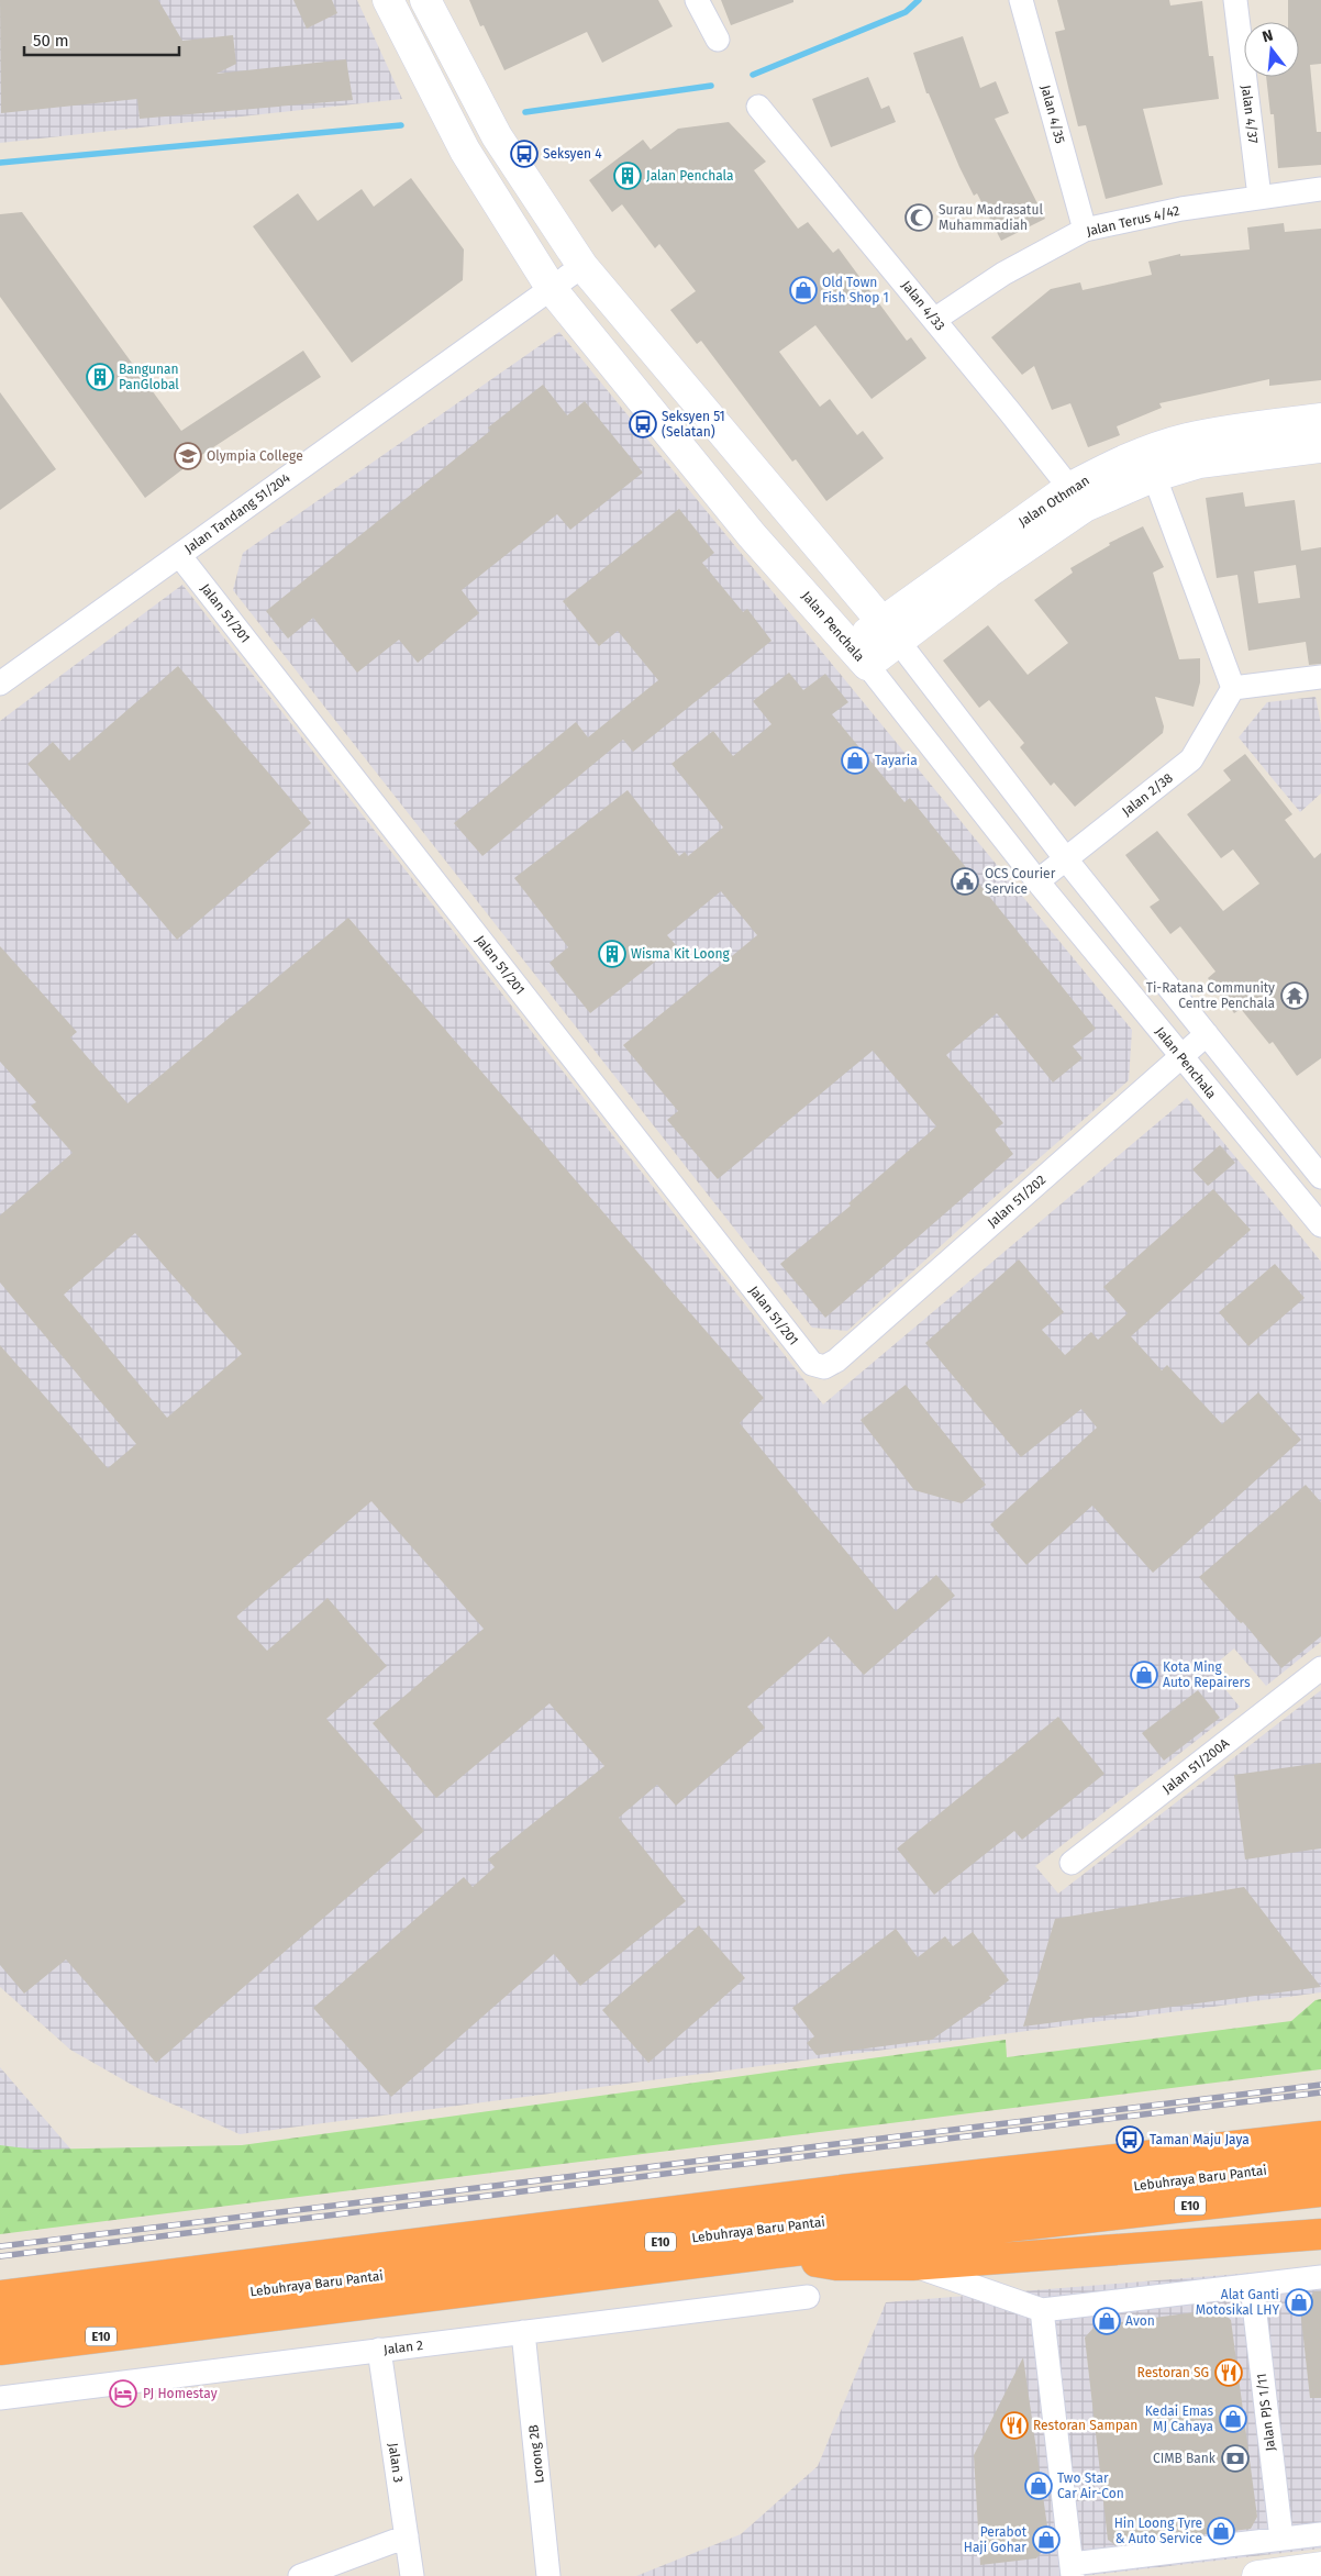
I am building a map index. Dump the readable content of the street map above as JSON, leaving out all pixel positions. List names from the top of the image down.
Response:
{
  "streets": {
    "highway": ["Lebuhraya Baru Pantai", "E10"],
    "main road": ["Jalan Othman", "Jalan Penchala"],
    "street": [
      "Jalan 4/35",
      "Jalan 4/37",
      "Jalan Terus 4/42",
      "Jalan 4/33",
      "Jalan Tandang 51/204",
      "Jalan 51/201",
      "Jalan 2/38",
      "Jalan 51/202",
      "Jalan 51/200A",
      "Jalan 2",
      "Jalan PJS 1/11",
      "Lorong 2B",
      "Jalan 3"
    ]
  },
  "crossings": [
    ["Jalan 4/35", "Jalan Terus 4/42"],
    ["Jalan 4/37", "Jalan Terus 4/42"],
    ["Jalan Terus 4/42", "Jalan 4/33"],
    ["Jalan 4/33", "Jalan Othman"],
    ["Jalan Othman", "Jalan Penchala"],
    ["Jalan Tandang 51/204", "Jalan 51/201"],
    ["Jalan Tandang 51/204", "Jalan Penchala"],
    ["Jalan 51/201", "Jalan 51/202"],
    ["Jalan Penchala", "Jalan 2/38"],
    ["Jalan Penchala", "Jalan 51/202"],
    ["Jalan 2", "Lorong 2B"],
    ["Jalan 2", "Jalan 3"]
  ],
  "places": {
    "bus stop": ["Seksyen 4", "Seksyen 51 (Selatan)", "Taman Maju Jaya"],
    "building": ["Jalan Penchala", "Bangunan PanGlobal", "Wisma Kit Loong"],
    "mosque": ["Surau Madrasatul Muhammadiah"],
    "shop": [
      "Old Town Fish Shop 1",
      "Tayaria",
      "Kota Ming Auto Repairers",
      "Alat Ganti Motosikal LHY",
      "Avon",
      "Kedai Emas MJ Cahaya",
      "Two Star Car Air-Con",
      "Hin Loong Tyre & Auto Service",
      "Perabot Haji Gohar"
    ],
    "school or university": ["Olympia College"],
    "public building": ["OCS Courier Service"],
    "temple": ["Ti-Ratana Community Centre Penchala"],
    "restaurant": ["Restoran SG", "Restoran Sampan"],
    "hotel": ["PJ Homestay"],
    "bank": ["CIMB Bank"]
  },
  "scale_bar": "50 m",
  "north": "top"
}
